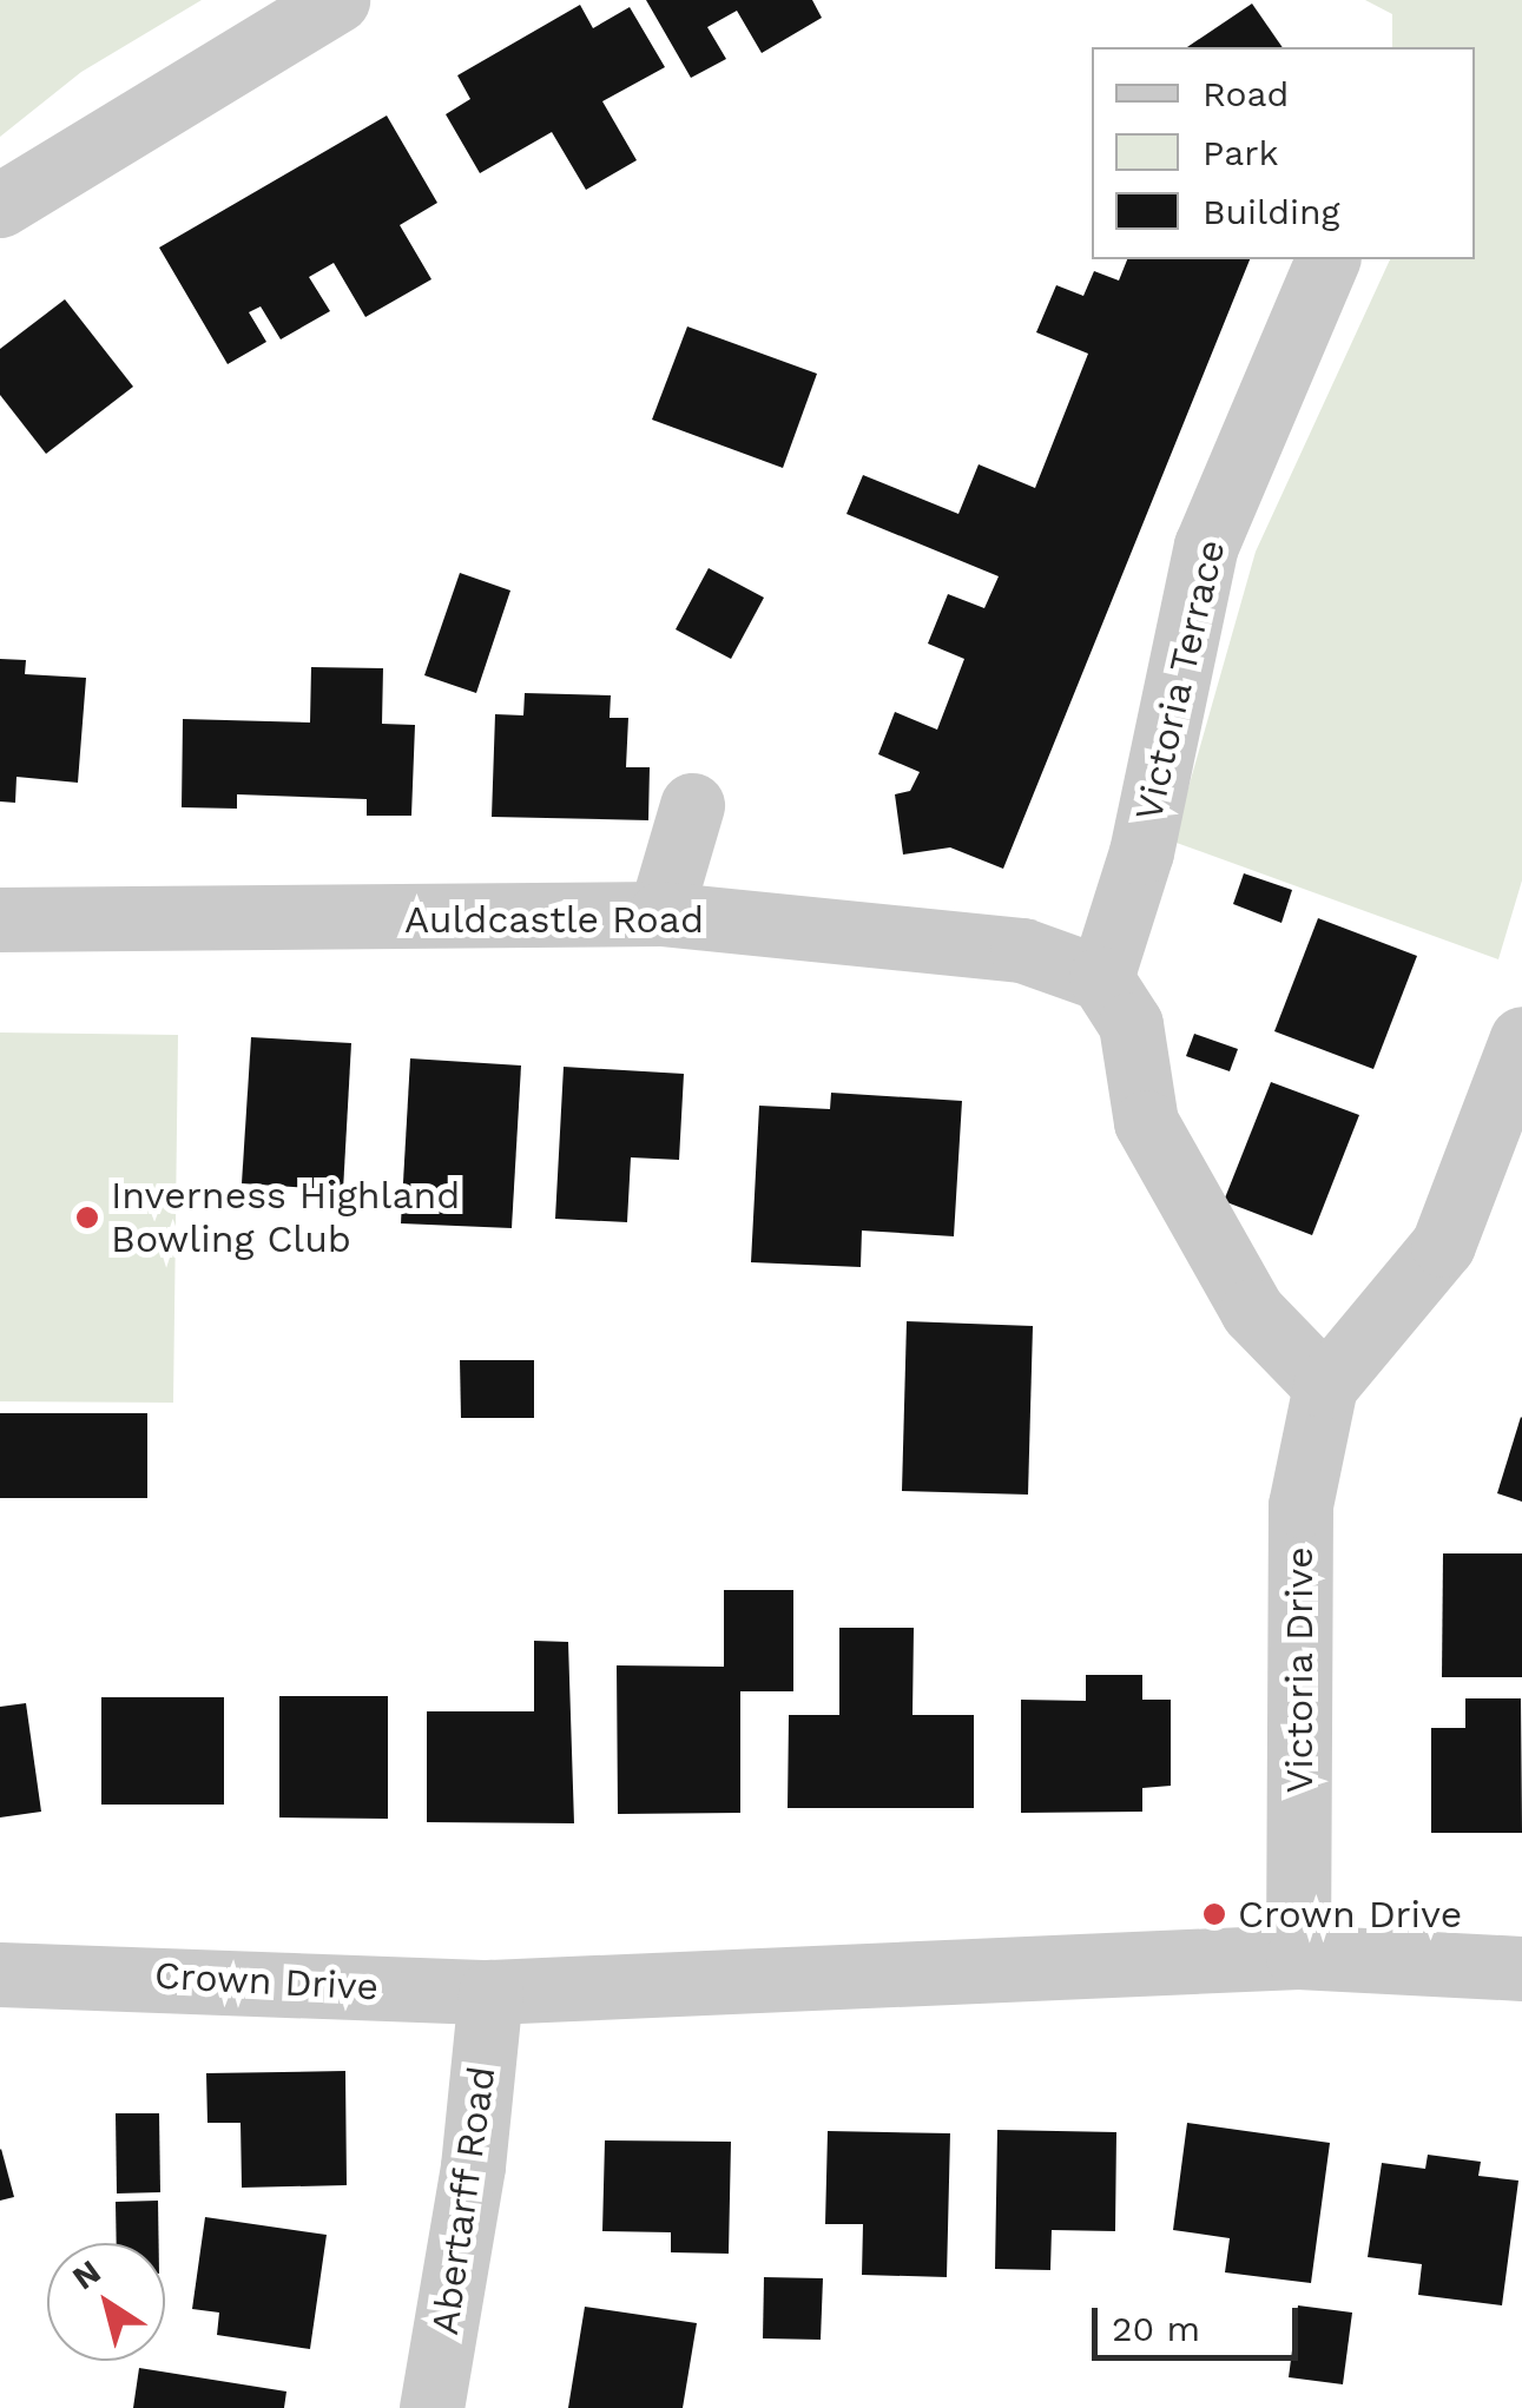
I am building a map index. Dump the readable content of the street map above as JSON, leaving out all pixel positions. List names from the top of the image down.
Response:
{
  "streets": {
    "street": [
      "Victoria Terrace",
      "Auldcastle Road",
      "Victoria Drive",
      "Crown Drive",
      "Abertarff Road"
    ]
  },
  "crossings": [
    ["Victoria Terrace", "Auldcastle Road"],
    ["Victoria Drive", "Crown Drive"],
    ["Crown Drive", "Abertarff Road"]
  ],
  "places": ["Inverness Highland Bowling Club", "Crown Drive"],
  "legend": ["Road", "Park", "Building"],
  "scale_bar": "20 m",
  "north": "top left"
}
